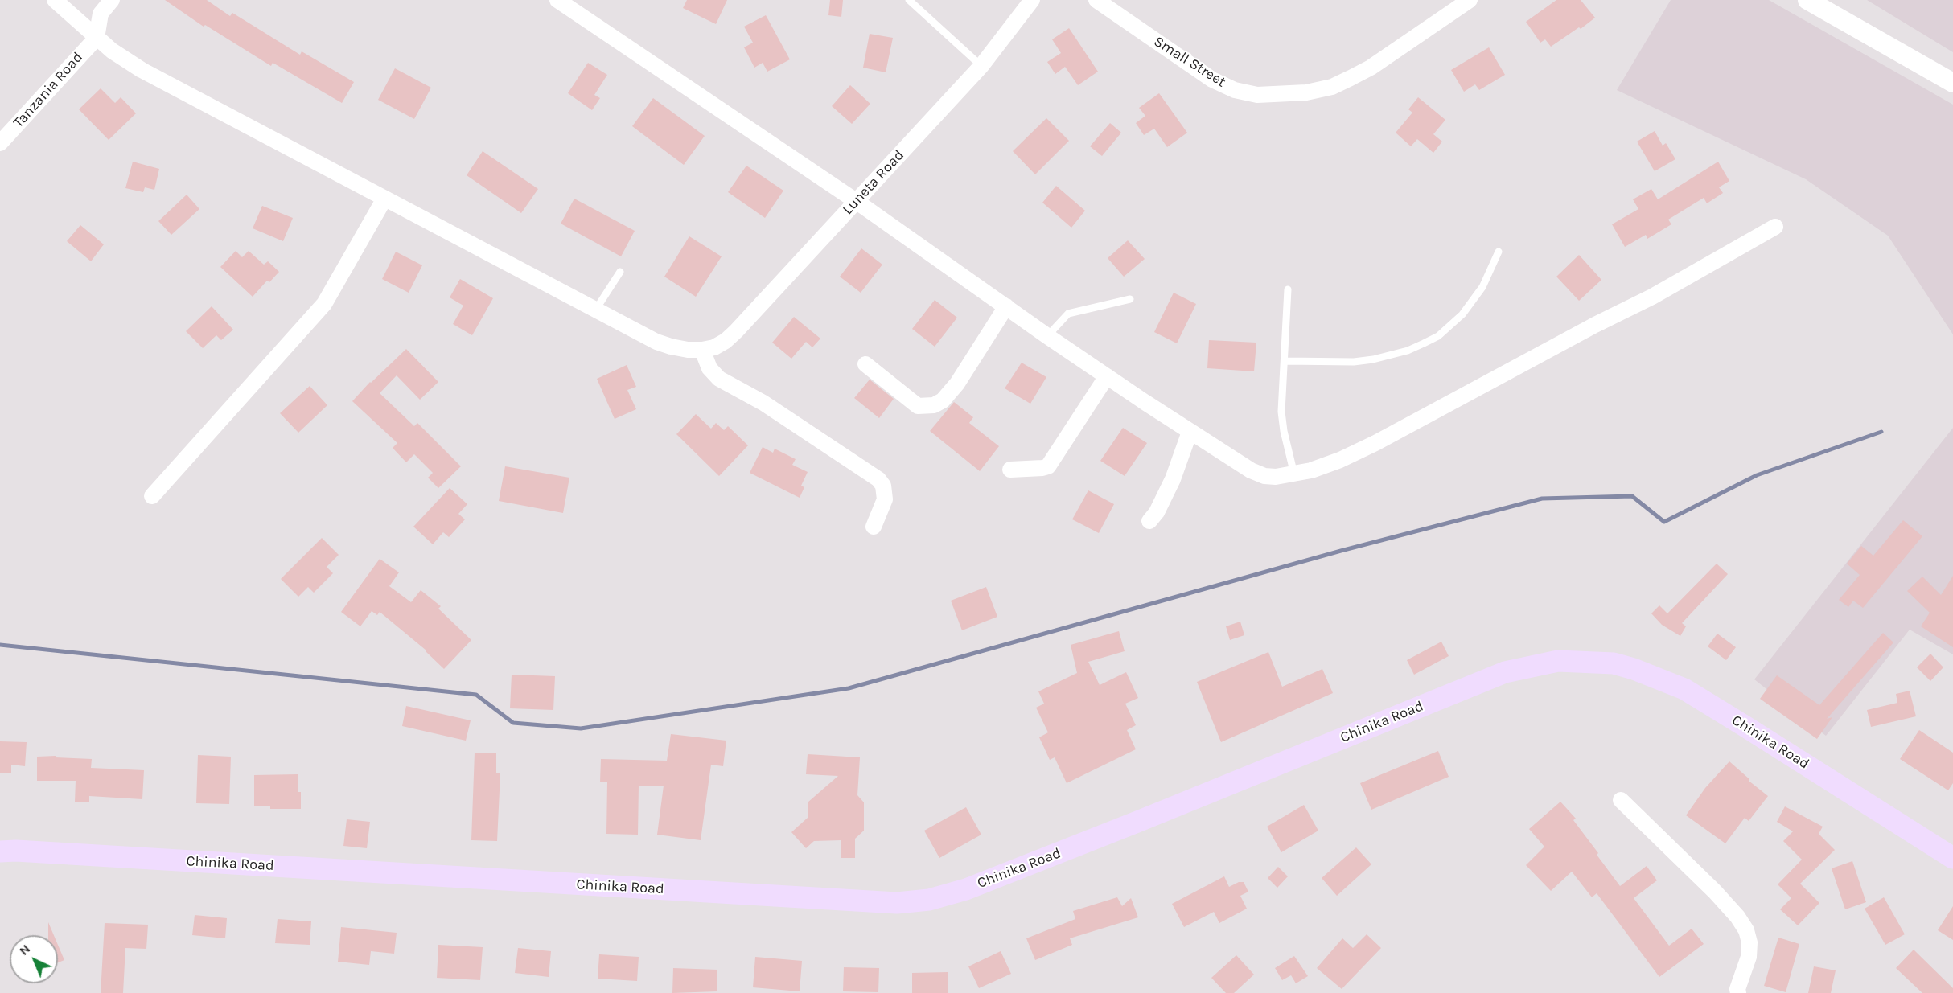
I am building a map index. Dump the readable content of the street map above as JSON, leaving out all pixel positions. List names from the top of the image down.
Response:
{
  "streets": {
    "main road": ["Chinika Road"],
    "street": ["Small Street", "Tanzania Road", "Luneta Road"]
  },
  "north": "top left"
}
